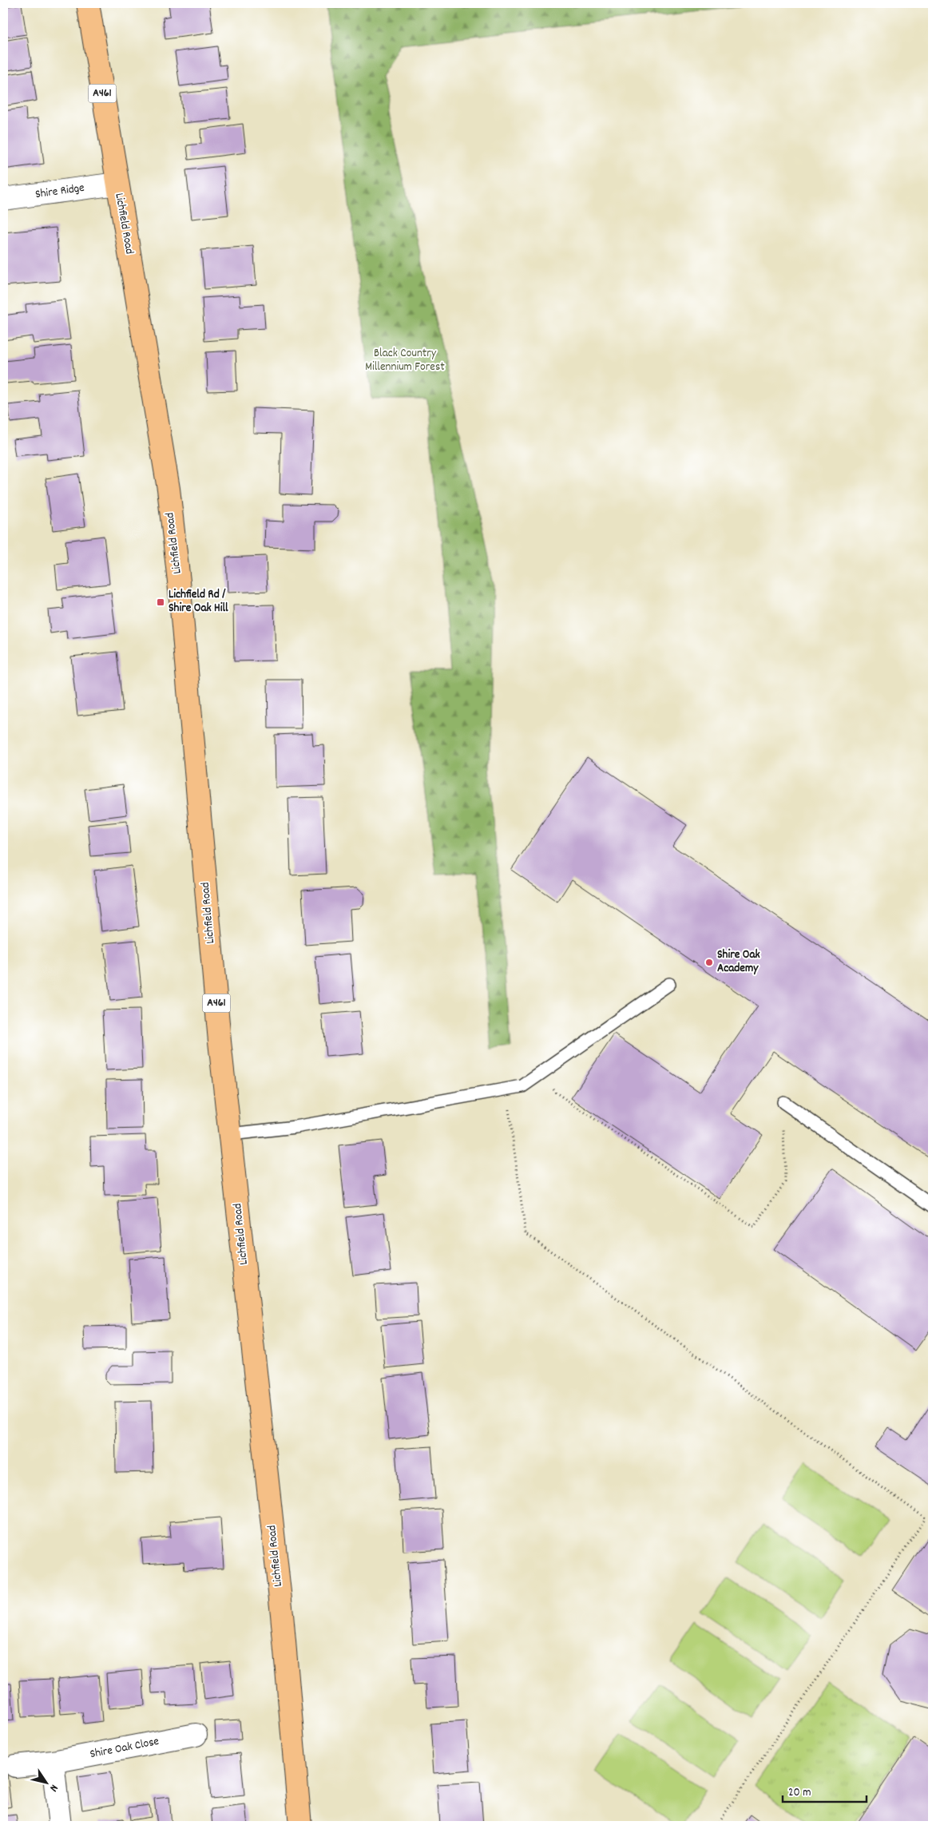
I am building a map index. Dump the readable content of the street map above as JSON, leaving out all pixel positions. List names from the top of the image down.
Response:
{
  "streets": {
    "highway": ["A461", "Lichfield Road"],
    "street": ["Shire Ridge", "Shire Oak Close"]
  },
  "crossings": [
    ["Shire Ridge", "Lichfield Road"]
  ],
  "parks": ["Black Country Millennium Forest"],
  "places": {
    "transit": ["Lichfield Rd / Shire Oak Hill"],
    "other": ["Shire Oak Academy"]
  },
  "scale_bar": "20 m",
  "north": "bottom right"
}
